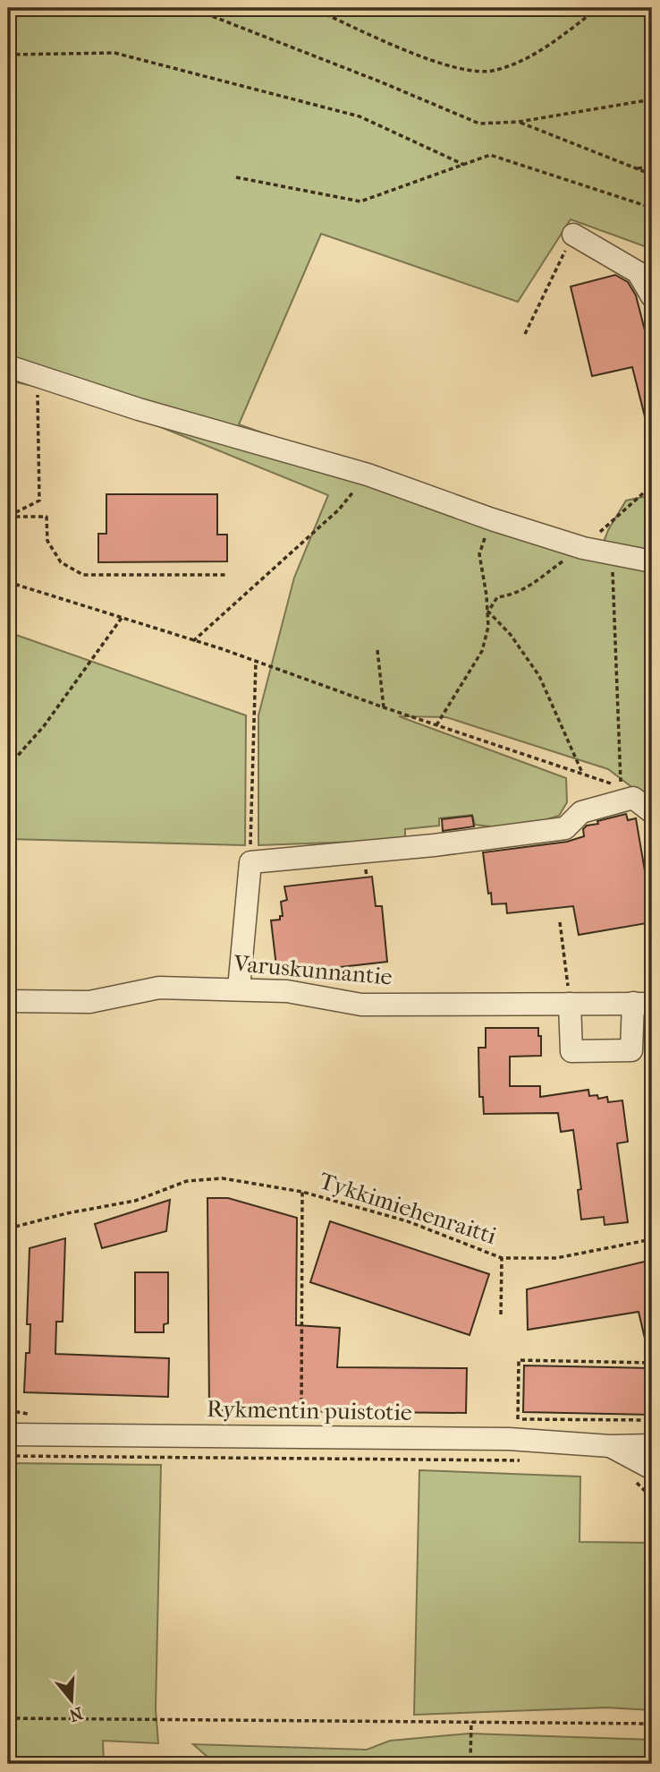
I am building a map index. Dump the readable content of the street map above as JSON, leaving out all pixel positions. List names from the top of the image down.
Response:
{
  "streets": {
    "street": ["Varuskunnantie", "Rykmentin puistotie"],
    "path": ["Tykkimiehenraitti"]
  },
  "north": "bottom"
}
